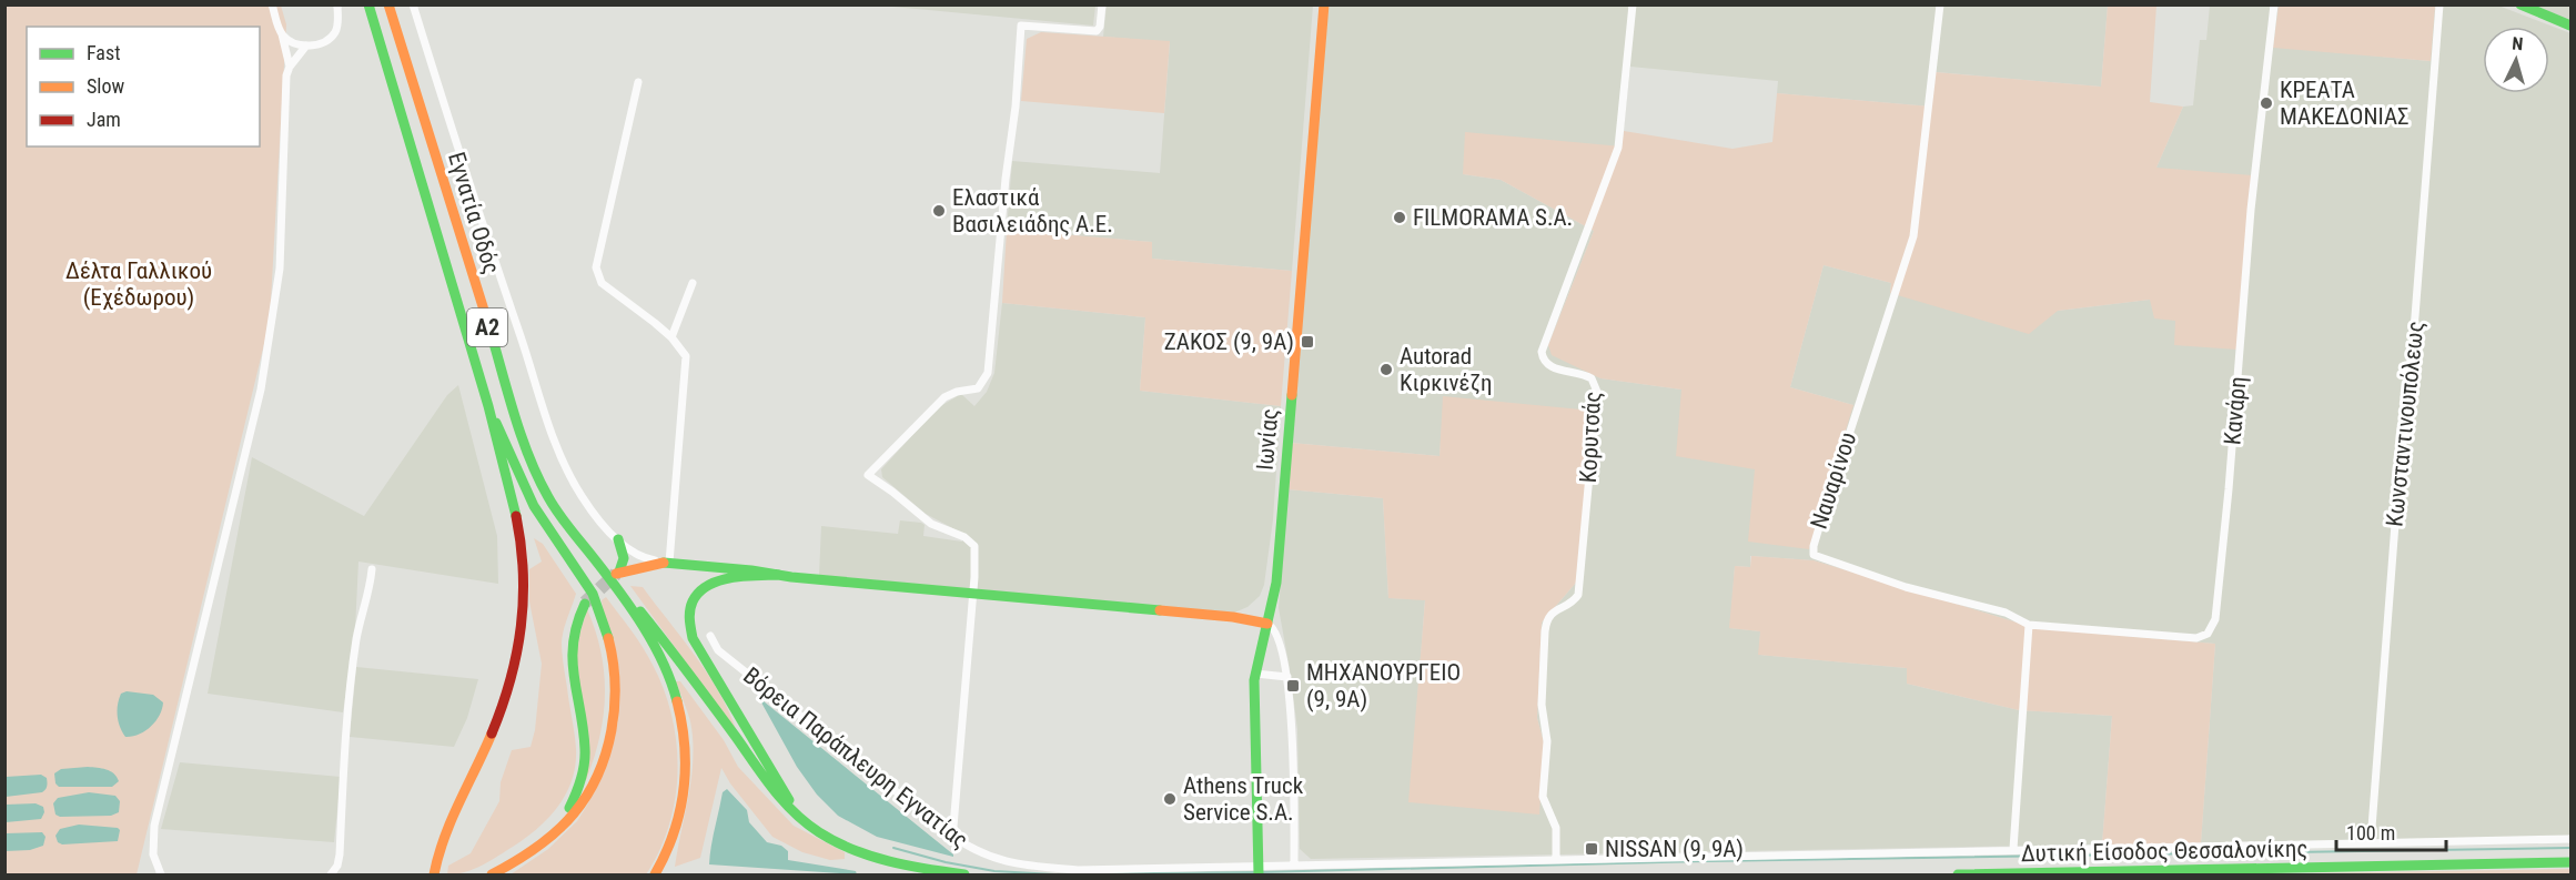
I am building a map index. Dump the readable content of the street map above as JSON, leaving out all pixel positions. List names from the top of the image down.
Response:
{
  "streets": {
    "main road": [
      "Εγνατία Οδός",
      "Α2",
      "Ιωνίας",
      "Δυτική Είσοδος Θεσσαλονίκης"
    ],
    "street": [
      "Κανάρη",
      "Κωνσταντινουπόλεως",
      "Κορυτσάς",
      "Ναυαρίνου",
      "Βόρεια Παράπλευρη Εγνατίας"
    ]
  },
  "crossings": [
    ["Εγνατία Οδός", "Α2"],
    ["Κανάρη", "Ναυαρίνου"],
    ["Κωνσταντινουπόλεως", "Βόρεια Παράπλευρη Εγνατίας"],
    ["Κορυτσάς", "Βόρεια Παράπλευρη Εγνατίας"]
  ],
  "parks": ["Δέλτα Γαλλικού (Εχέδωρου)"],
  "places": {
    "other": [
      "ΚΡΕΑΤΑ ΜΑΚΕΔΟΝΙΑΣ",
      "Ελαστικά Βασιλειάδης Α.Ε.",
      "FILMORAMA S.A.",
      "Autorad Κιρκινέζη",
      "Athens Truck Service S.A."
    ],
    "transit": ["ΖΑΚΟΣ (9, 9Α)", "ΜΗΧΑΝΟΥΡΓΕΙΟ (9, 9Α)", "NISSAN (9, 9Α)"]
  },
  "legend": ["Fast", "Slow", "Jam"],
  "scale_bar": "100 m",
  "north": "top"
}
